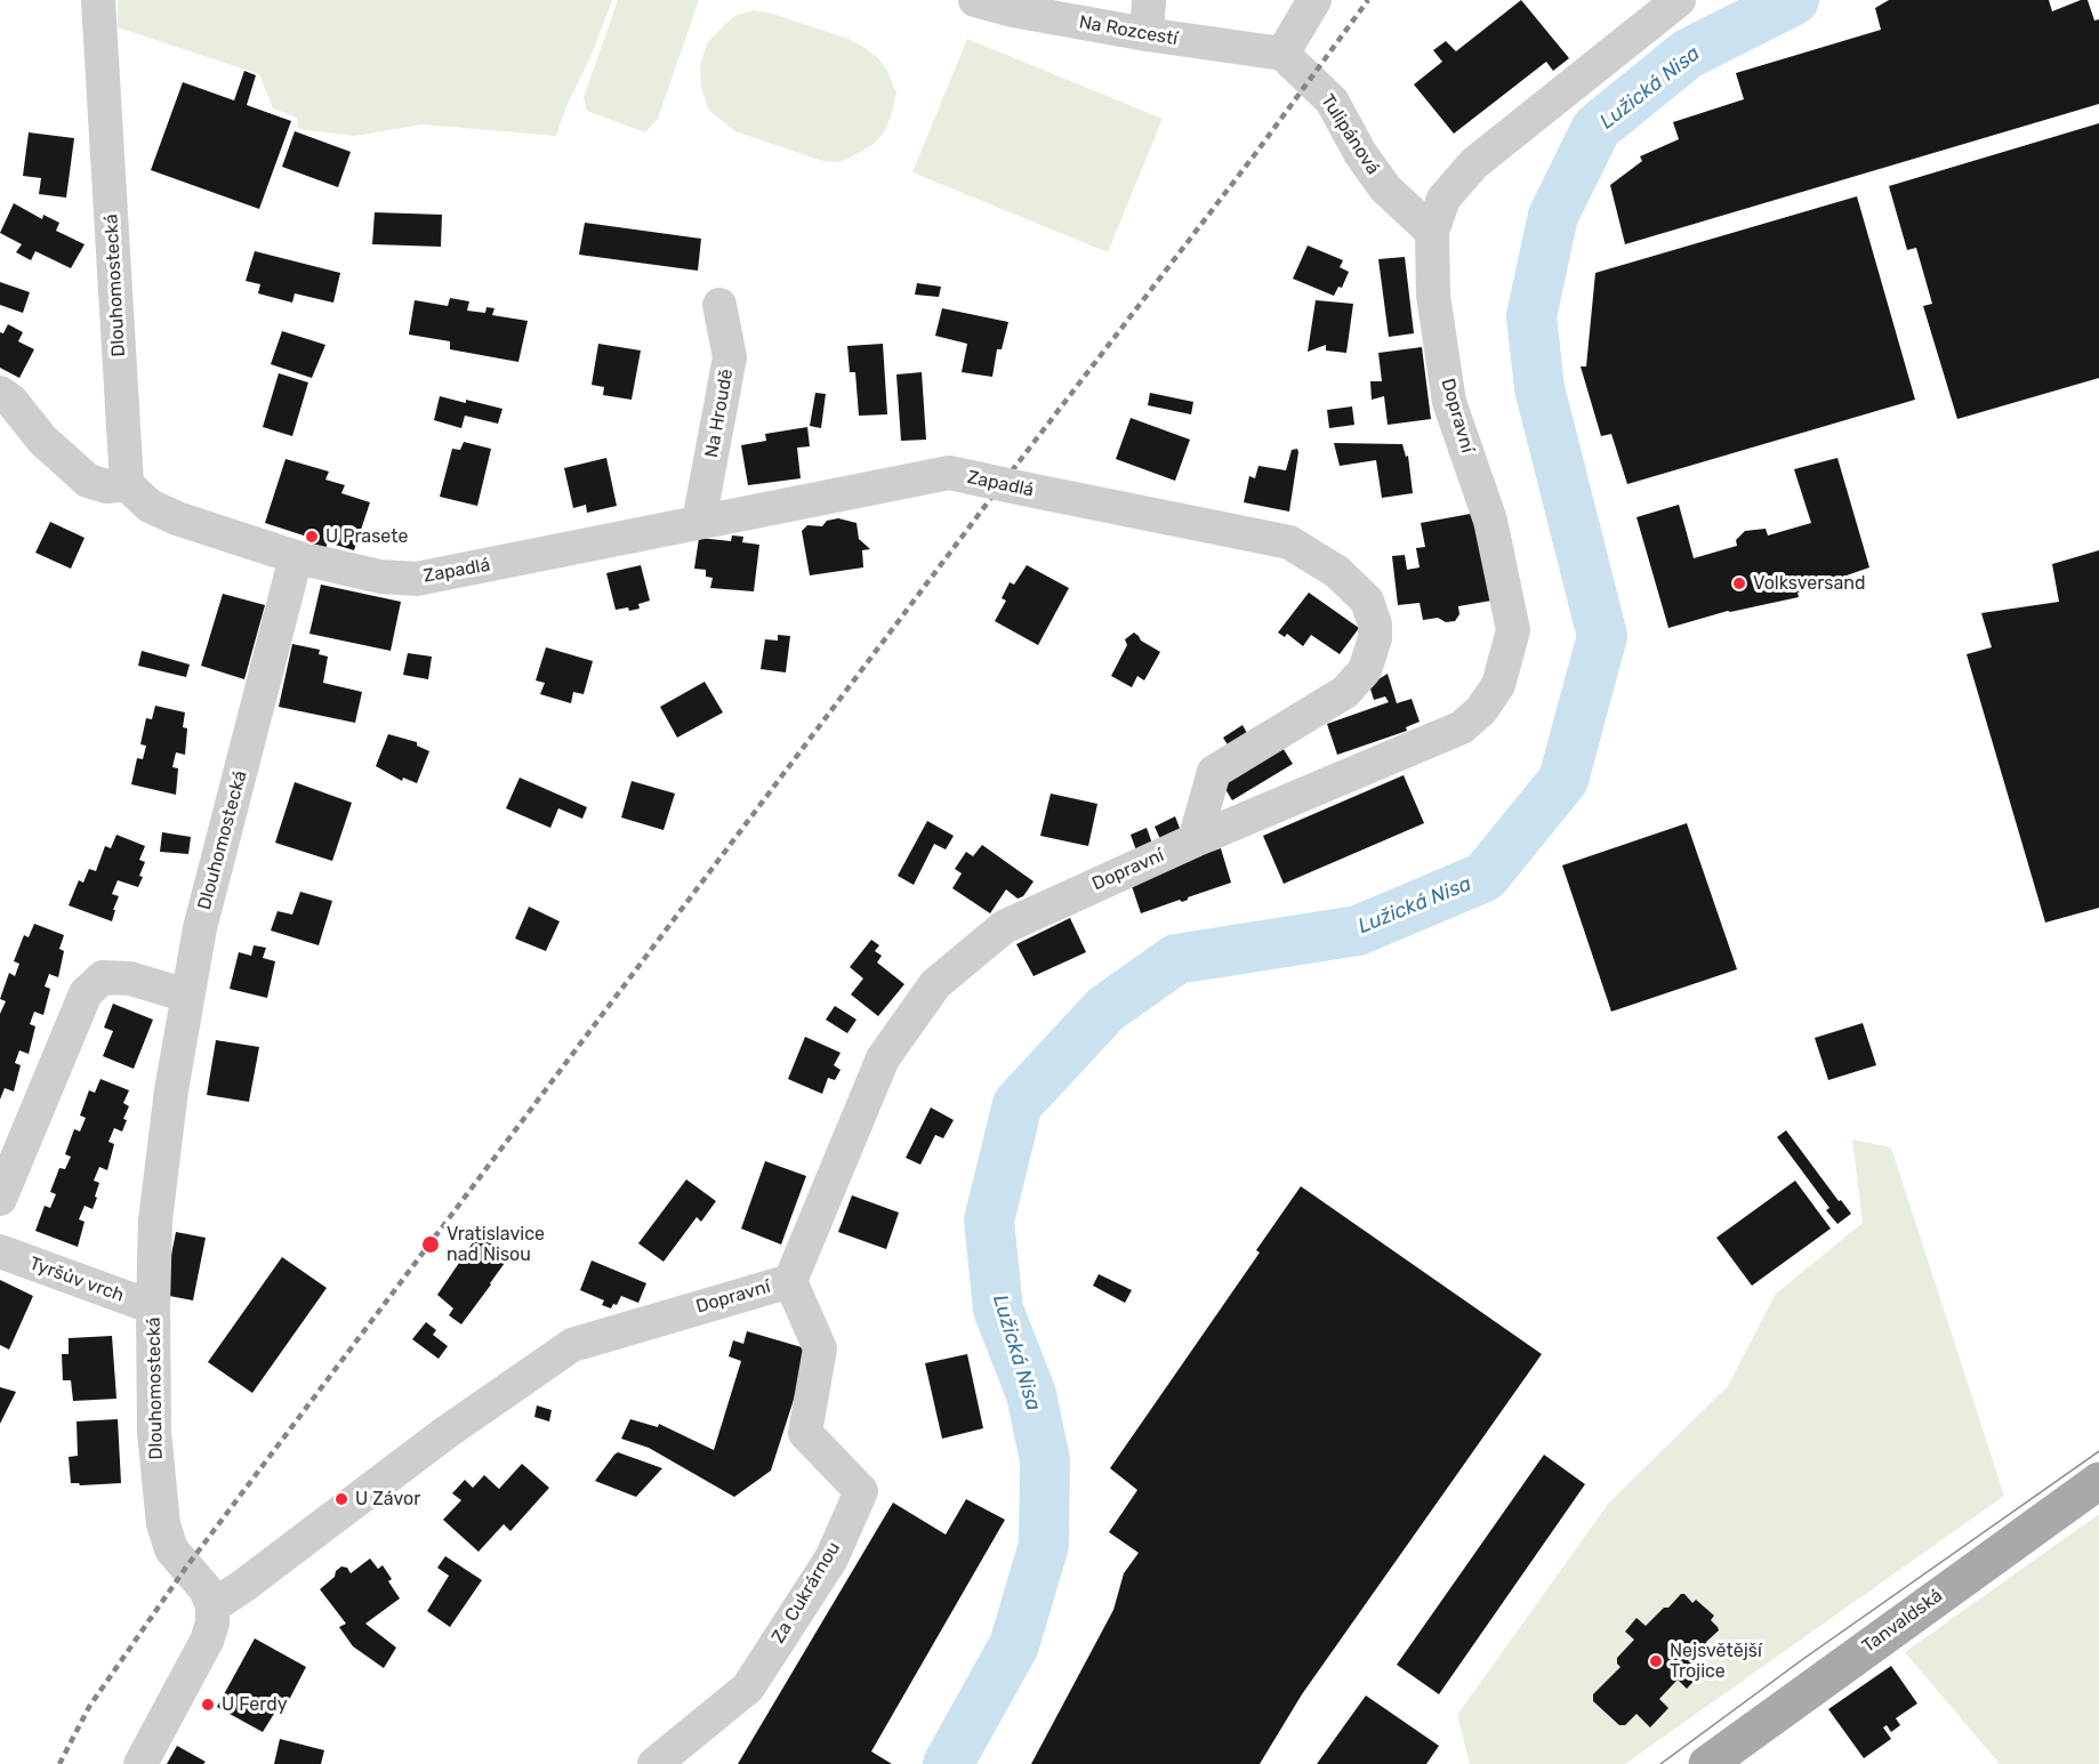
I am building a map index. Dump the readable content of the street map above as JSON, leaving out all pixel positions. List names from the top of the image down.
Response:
{
  "streets": {
    "main road": ["Tanvaldská"],
    "street": [
      "Na Rozcestí",
      "Tulipánová",
      "Dlouhomostecká",
      "Na Hroudě",
      "Dopravní",
      "Zapadlá",
      "Tyršův vrch",
      "Za Cukrárnou"
    ]
  },
  "crossings": [
    ["Na Rozcestí", "Tulipánová"],
    ["Tulipánová", "Dopravní"],
    ["Dlouhomostecká", "Dopravní"],
    ["Dlouhomostecká", "Zapadlá"],
    ["Dlouhomostecká", "Tyršův vrch"],
    ["Na Hroudě", "Zapadlá"],
    ["Dopravní", "Zapadlá"],
    ["Dopravní", "Za Cukrárnou"]
  ],
  "water": ["Lužická Nisa"],
  "places": [
    "U Prasete",
    "Volksversand",
    "Vratislavice nad Nisou",
    "U Závor",
    "Nejsvětější Trojice",
    "U Ferdy"
  ]
}
